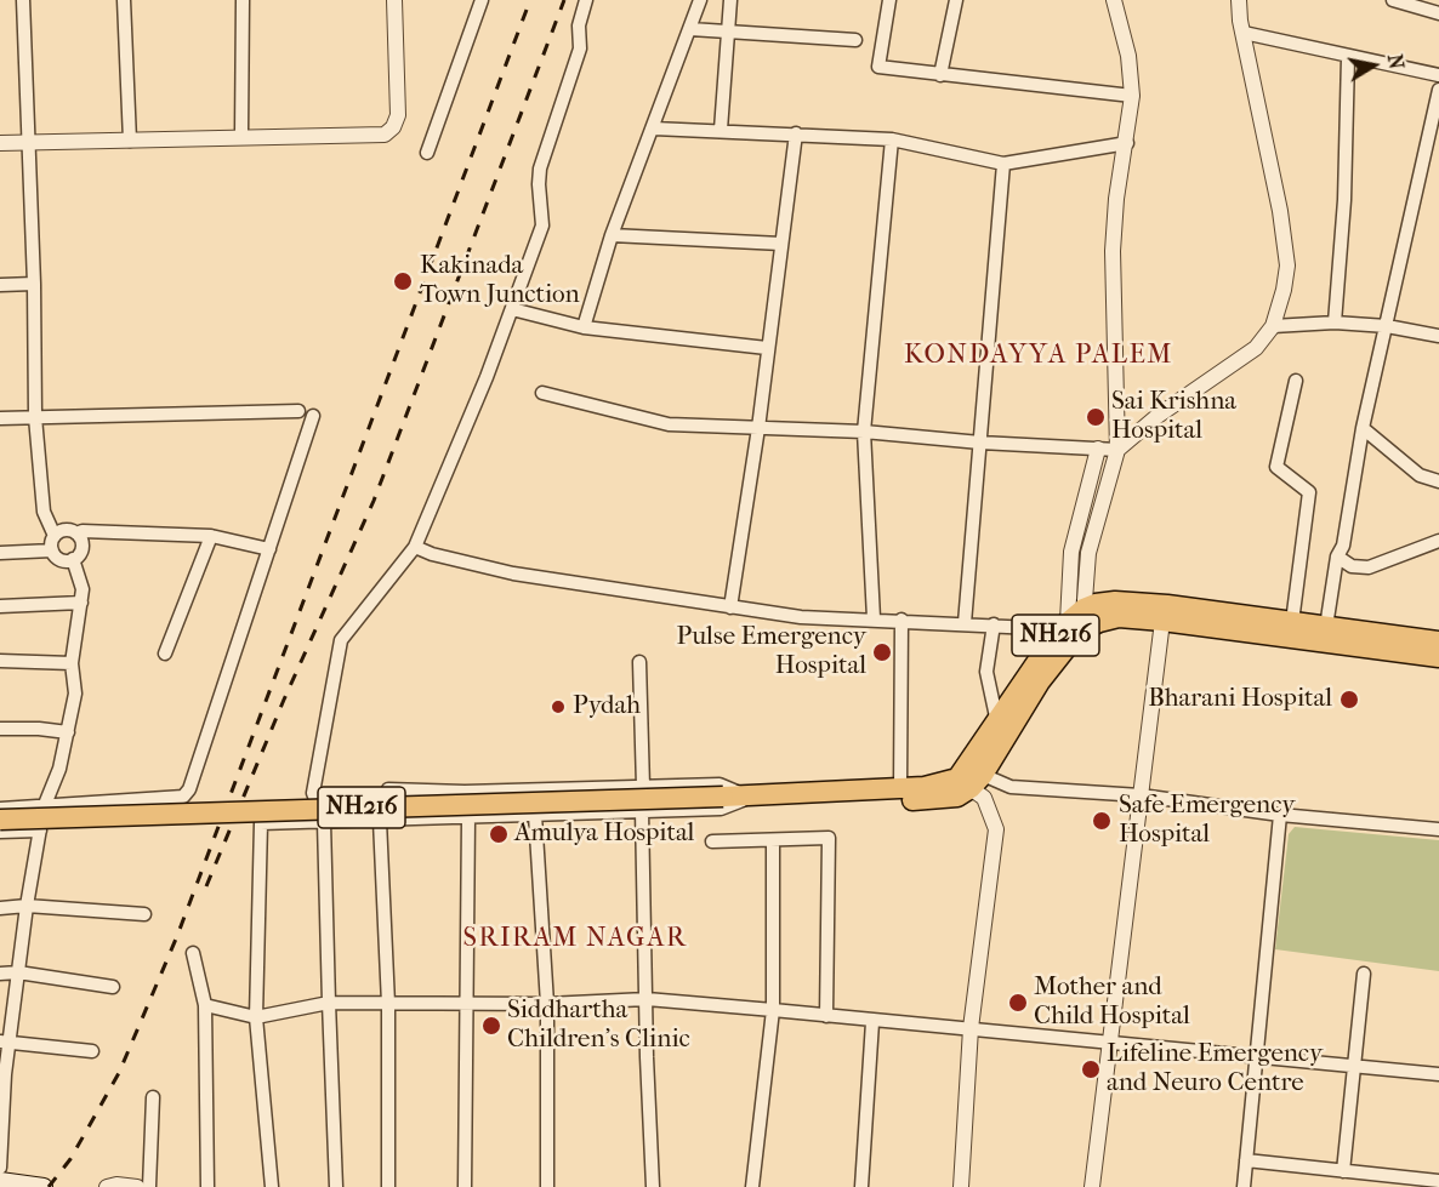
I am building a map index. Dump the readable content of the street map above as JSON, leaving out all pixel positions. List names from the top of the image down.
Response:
{
  "streets": {
    "highway": ["NH216"]
  },
  "districts": ["KONDAYYA PALEM", "SRIRAM NAGAR"],
  "places": [
    "Kakinada Town Junction",
    "Sai Krishna Hospital",
    "Pulse Emergency Hospital",
    "Bharani Hospital",
    "Pydah",
    "Safe Emergency Hospital",
    "Amulya Hospital",
    "Mother and Child Hospital",
    "Siddhartha Children's Clinic",
    "Lifeline Emergency and Neuro Centre"
  ],
  "north": "right"
}
